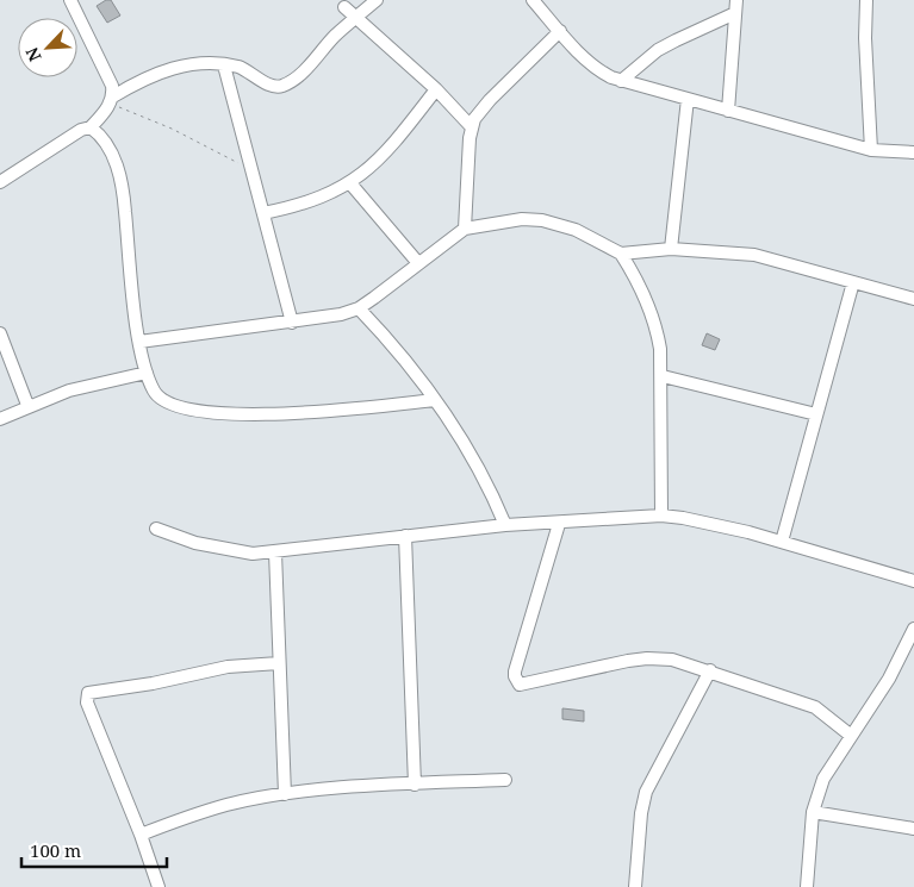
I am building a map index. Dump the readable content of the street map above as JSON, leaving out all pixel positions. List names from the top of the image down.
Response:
{
  "scale_bar": "100 m",
  "north": "bottom left"
}
